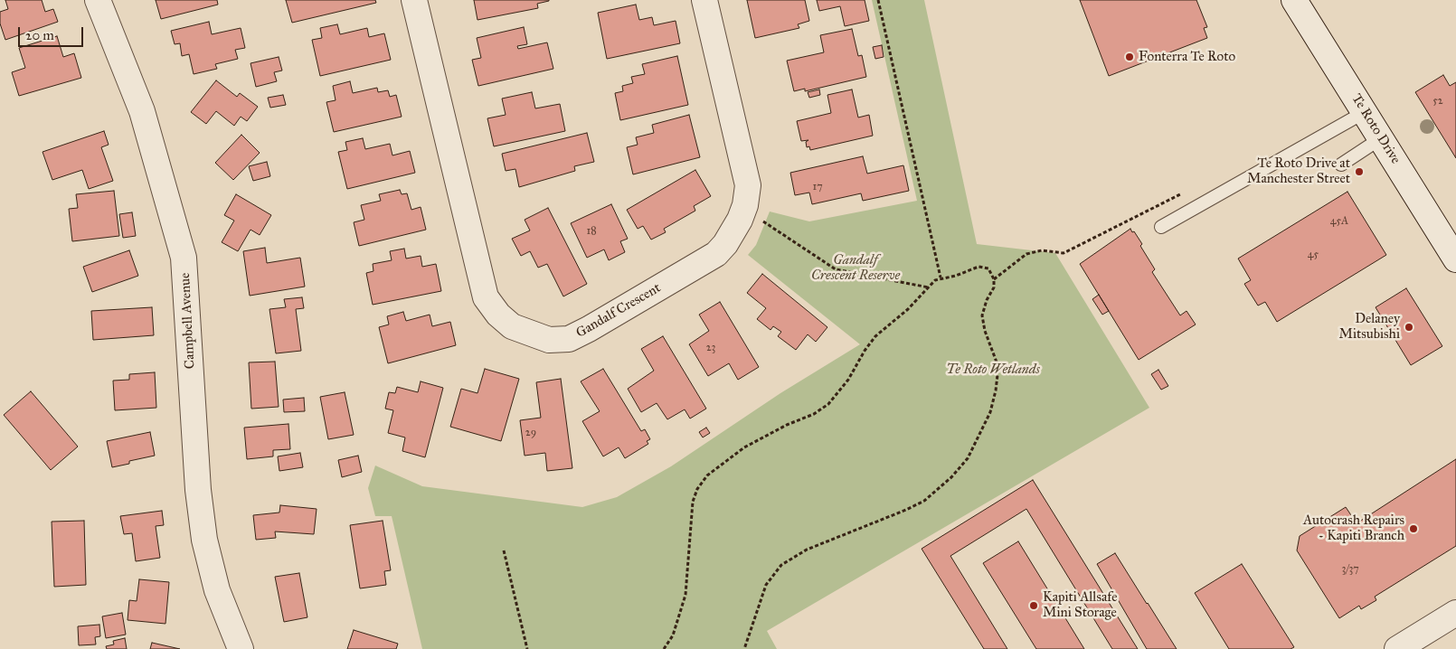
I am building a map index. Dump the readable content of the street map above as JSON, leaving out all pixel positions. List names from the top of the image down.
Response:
{
  "streets": {
    "street": ["Te Roto Drive", "Gandalf Crescent", "Campbell Avenue"]
  },
  "parks": ["Gandalf Crescent Reserve", "Te Roto Wetlands"],
  "places": [
    "Fonterra Te Roto",
    "Te Roto Drive at Manchester Street",
    "Delaney Mitsubishi",
    "Autocrash Repairs - Kapiti Branch",
    "Kapiti Allsafe Mini Storage"
  ],
  "house_numbers": [
    "52",
    "17",
    "45A",
    "18",
    "45",
    "23",
    "29",
    "3/37"
  ],
  "scale_bar": "20 m"
}
